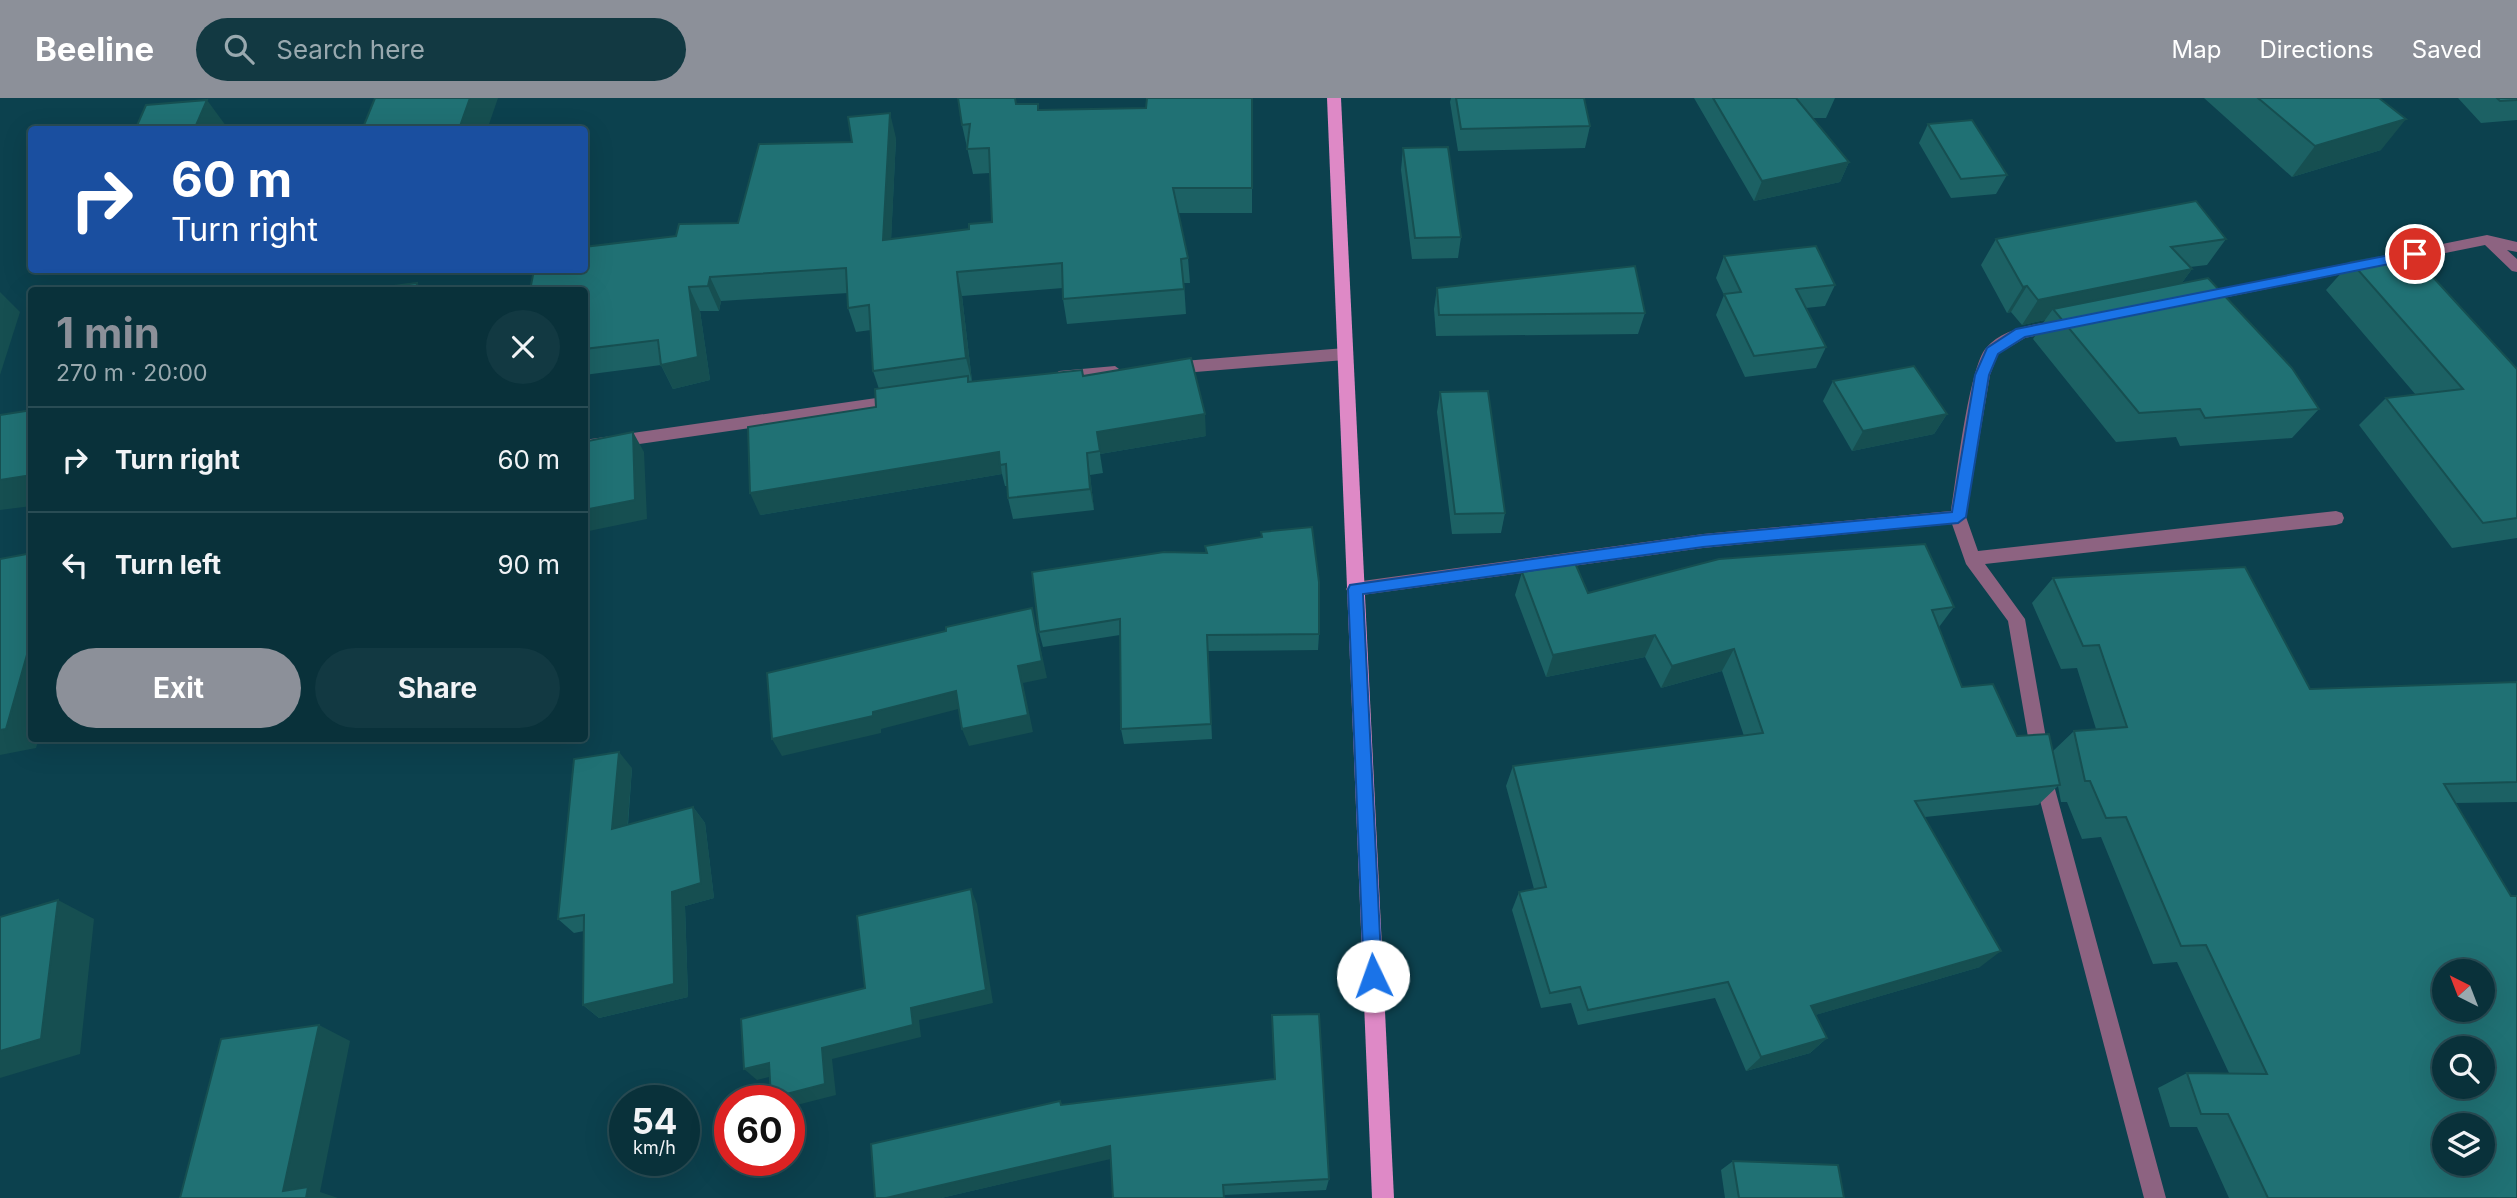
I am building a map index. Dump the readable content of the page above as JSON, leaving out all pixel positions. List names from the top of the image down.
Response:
{
  "north": "top left",
  "page": {
    "header": "Beeline",
    "search": "Search here",
    "nav": ["Map", "Directions", "Saved"],
    "turn": ["60 m", "Turn right"],
    "heading": ["1 min", "270 m · 20:00"],
    "list": [
      {
        "name": "Turn right",
        "value": "60 m"
      },
      {
        "name": "Turn left",
        "value": "90 m"
      }
    ],
    "buttons": ["Exit", "Share"],
    "speed": "54 km/h",
    "limit": "60"
  }
}
